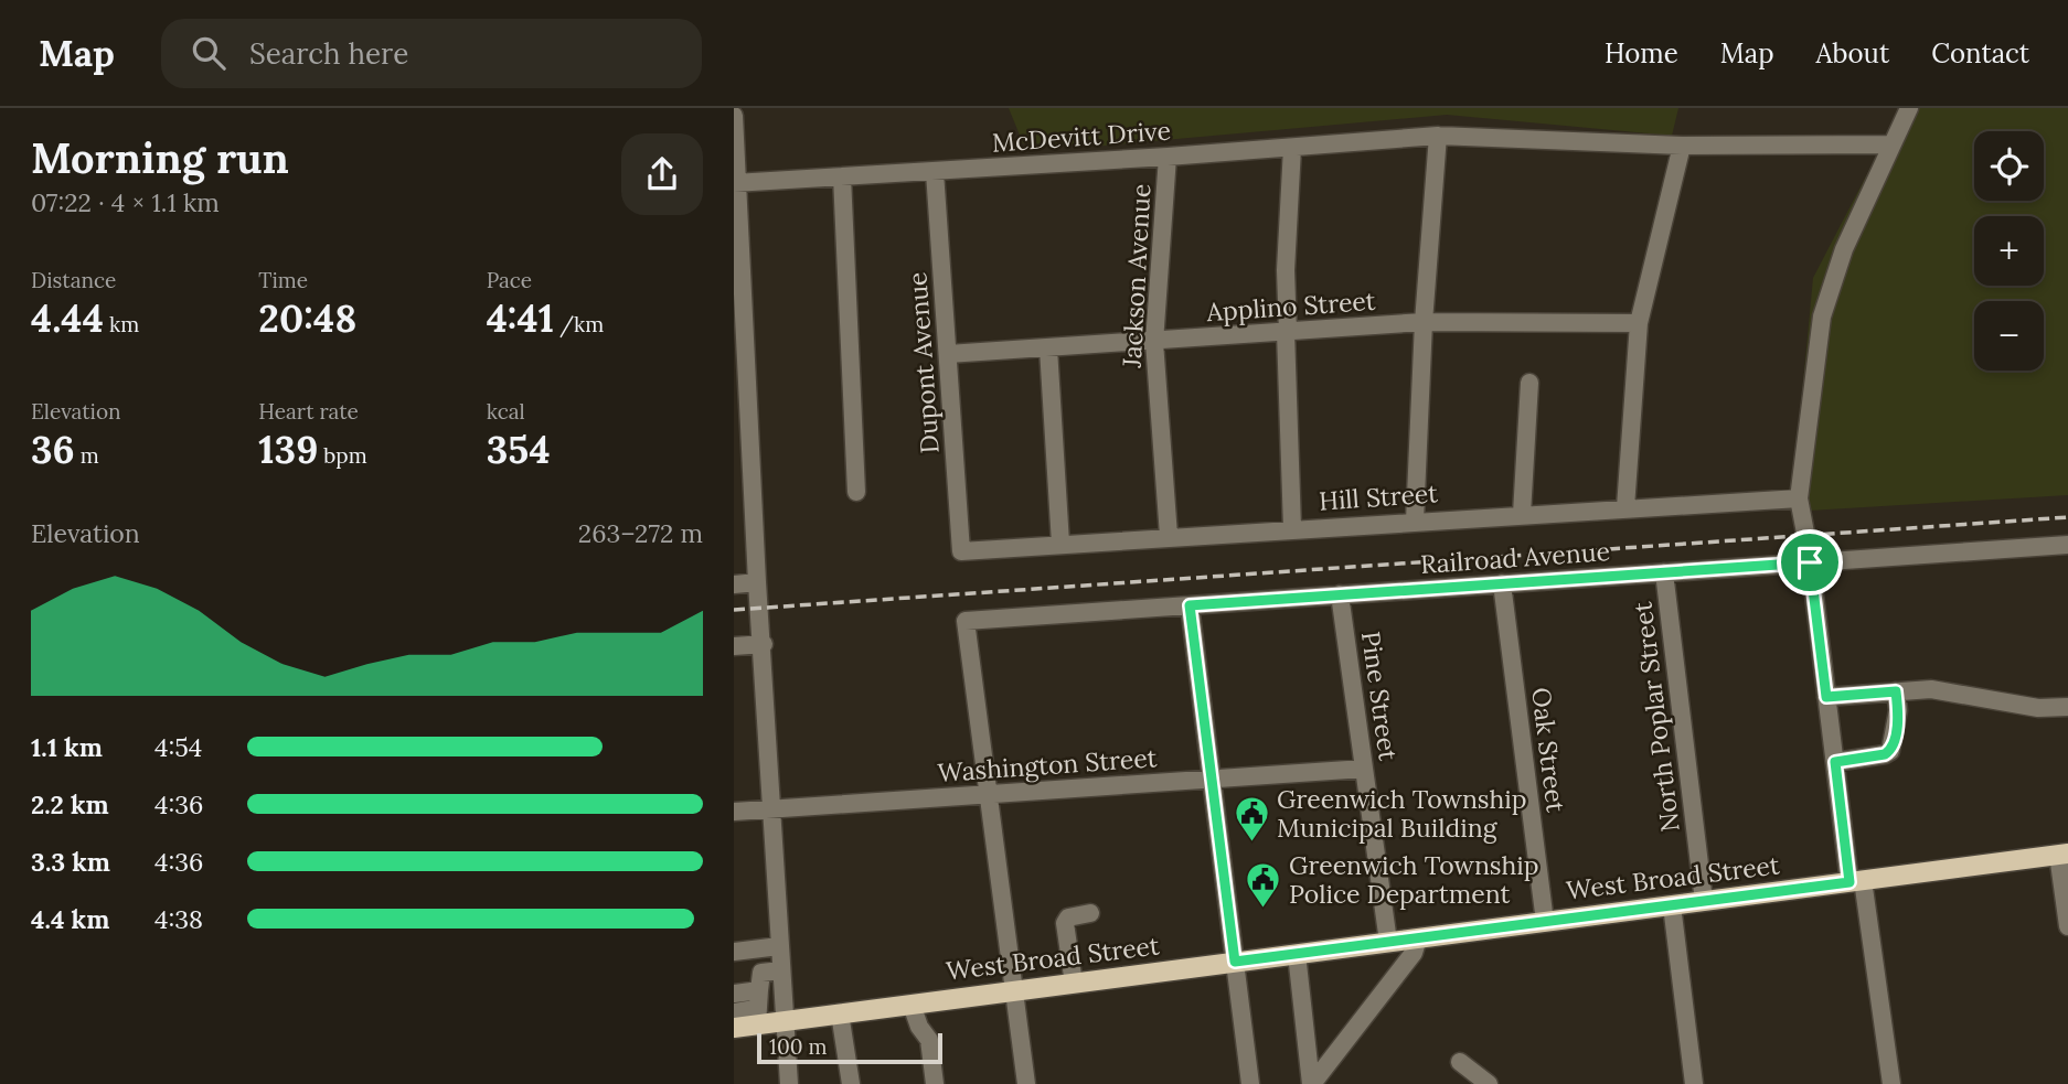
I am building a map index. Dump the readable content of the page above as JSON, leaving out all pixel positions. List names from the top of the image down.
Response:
{
  "streets": {
    "main road": ["West Broad Street"],
    "street": [
      "McDevitt Drive",
      "Jackson Avenue",
      "Applino Street",
      "Dupont Avenue",
      "Hill Street",
      "Railroad Avenue",
      "Pine Street",
      "North Poplar Street",
      "Oak Street",
      "Washington Street"
    ]
  },
  "crossings": [
    ["McDevitt Drive", "Jackson Avenue"],
    ["McDevitt Drive", "Dupont Avenue"],
    ["Jackson Avenue", "Applino Street"],
    ["Jackson Avenue", "Hill Street"],
    ["Applino Street", "Dupont Avenue"],
    ["Dupont Avenue", "Hill Street"],
    ["Railroad Avenue", "Pine Street"],
    ["Railroad Avenue", "North Poplar Street"],
    ["Railroad Avenue", "Oak Street"],
    ["Railroad Avenue", "Washington Street"],
    ["Pine Street", "Washington Street"],
    ["Pine Street", "West Broad Street"],
    ["North Poplar Street", "West Broad Street"],
    ["Oak Street", "West Broad Street"]
  ],
  "places": {
    "public building": ["Greenwich Township Municipal Building", "Greenwich Township Police Department"]
  },
  "scale_bar": "100 m",
  "page": {
    "header": "Map",
    "search": "Search here",
    "nav": [
      "Home",
      "Map",
      "About",
      "Contact"
    ],
    "heading": ["Morning run", "07:22 · 4 × 1.1 km"],
    "map_buttons": ["+", "−"],
    "stats": [
      ["Distance", "4.44 km"],
      ["Time", "20:48"],
      ["Pace", "4:41 /km"],
      ["Elevation", "36 m"],
      ["Heart rate", "139 bpm"],
      ["kcal", "354"]
    ],
    "chart": ["Elevation", "263–272 m"],
    "list": [
      {
        "name": "1.1 km",
        "note": "4:54"
      },
      {
        "name": "2.2 km",
        "note": "4:36"
      },
      {
        "name": "3.3 km",
        "note": "4:36"
      },
      {
        "name": "4.4 km",
        "note": "4:38"
      }
    ],
    "scale": "100 m"
  }
}
